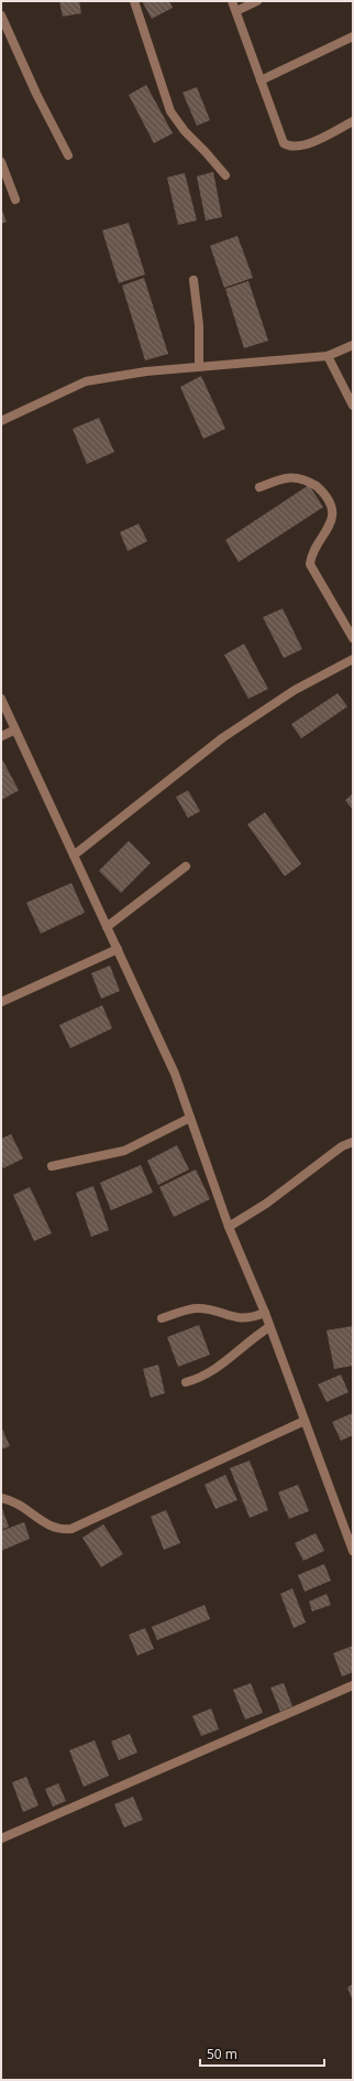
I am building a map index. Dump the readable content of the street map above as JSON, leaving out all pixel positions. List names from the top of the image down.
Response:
{
  "scale_bar": "50 m"
}
